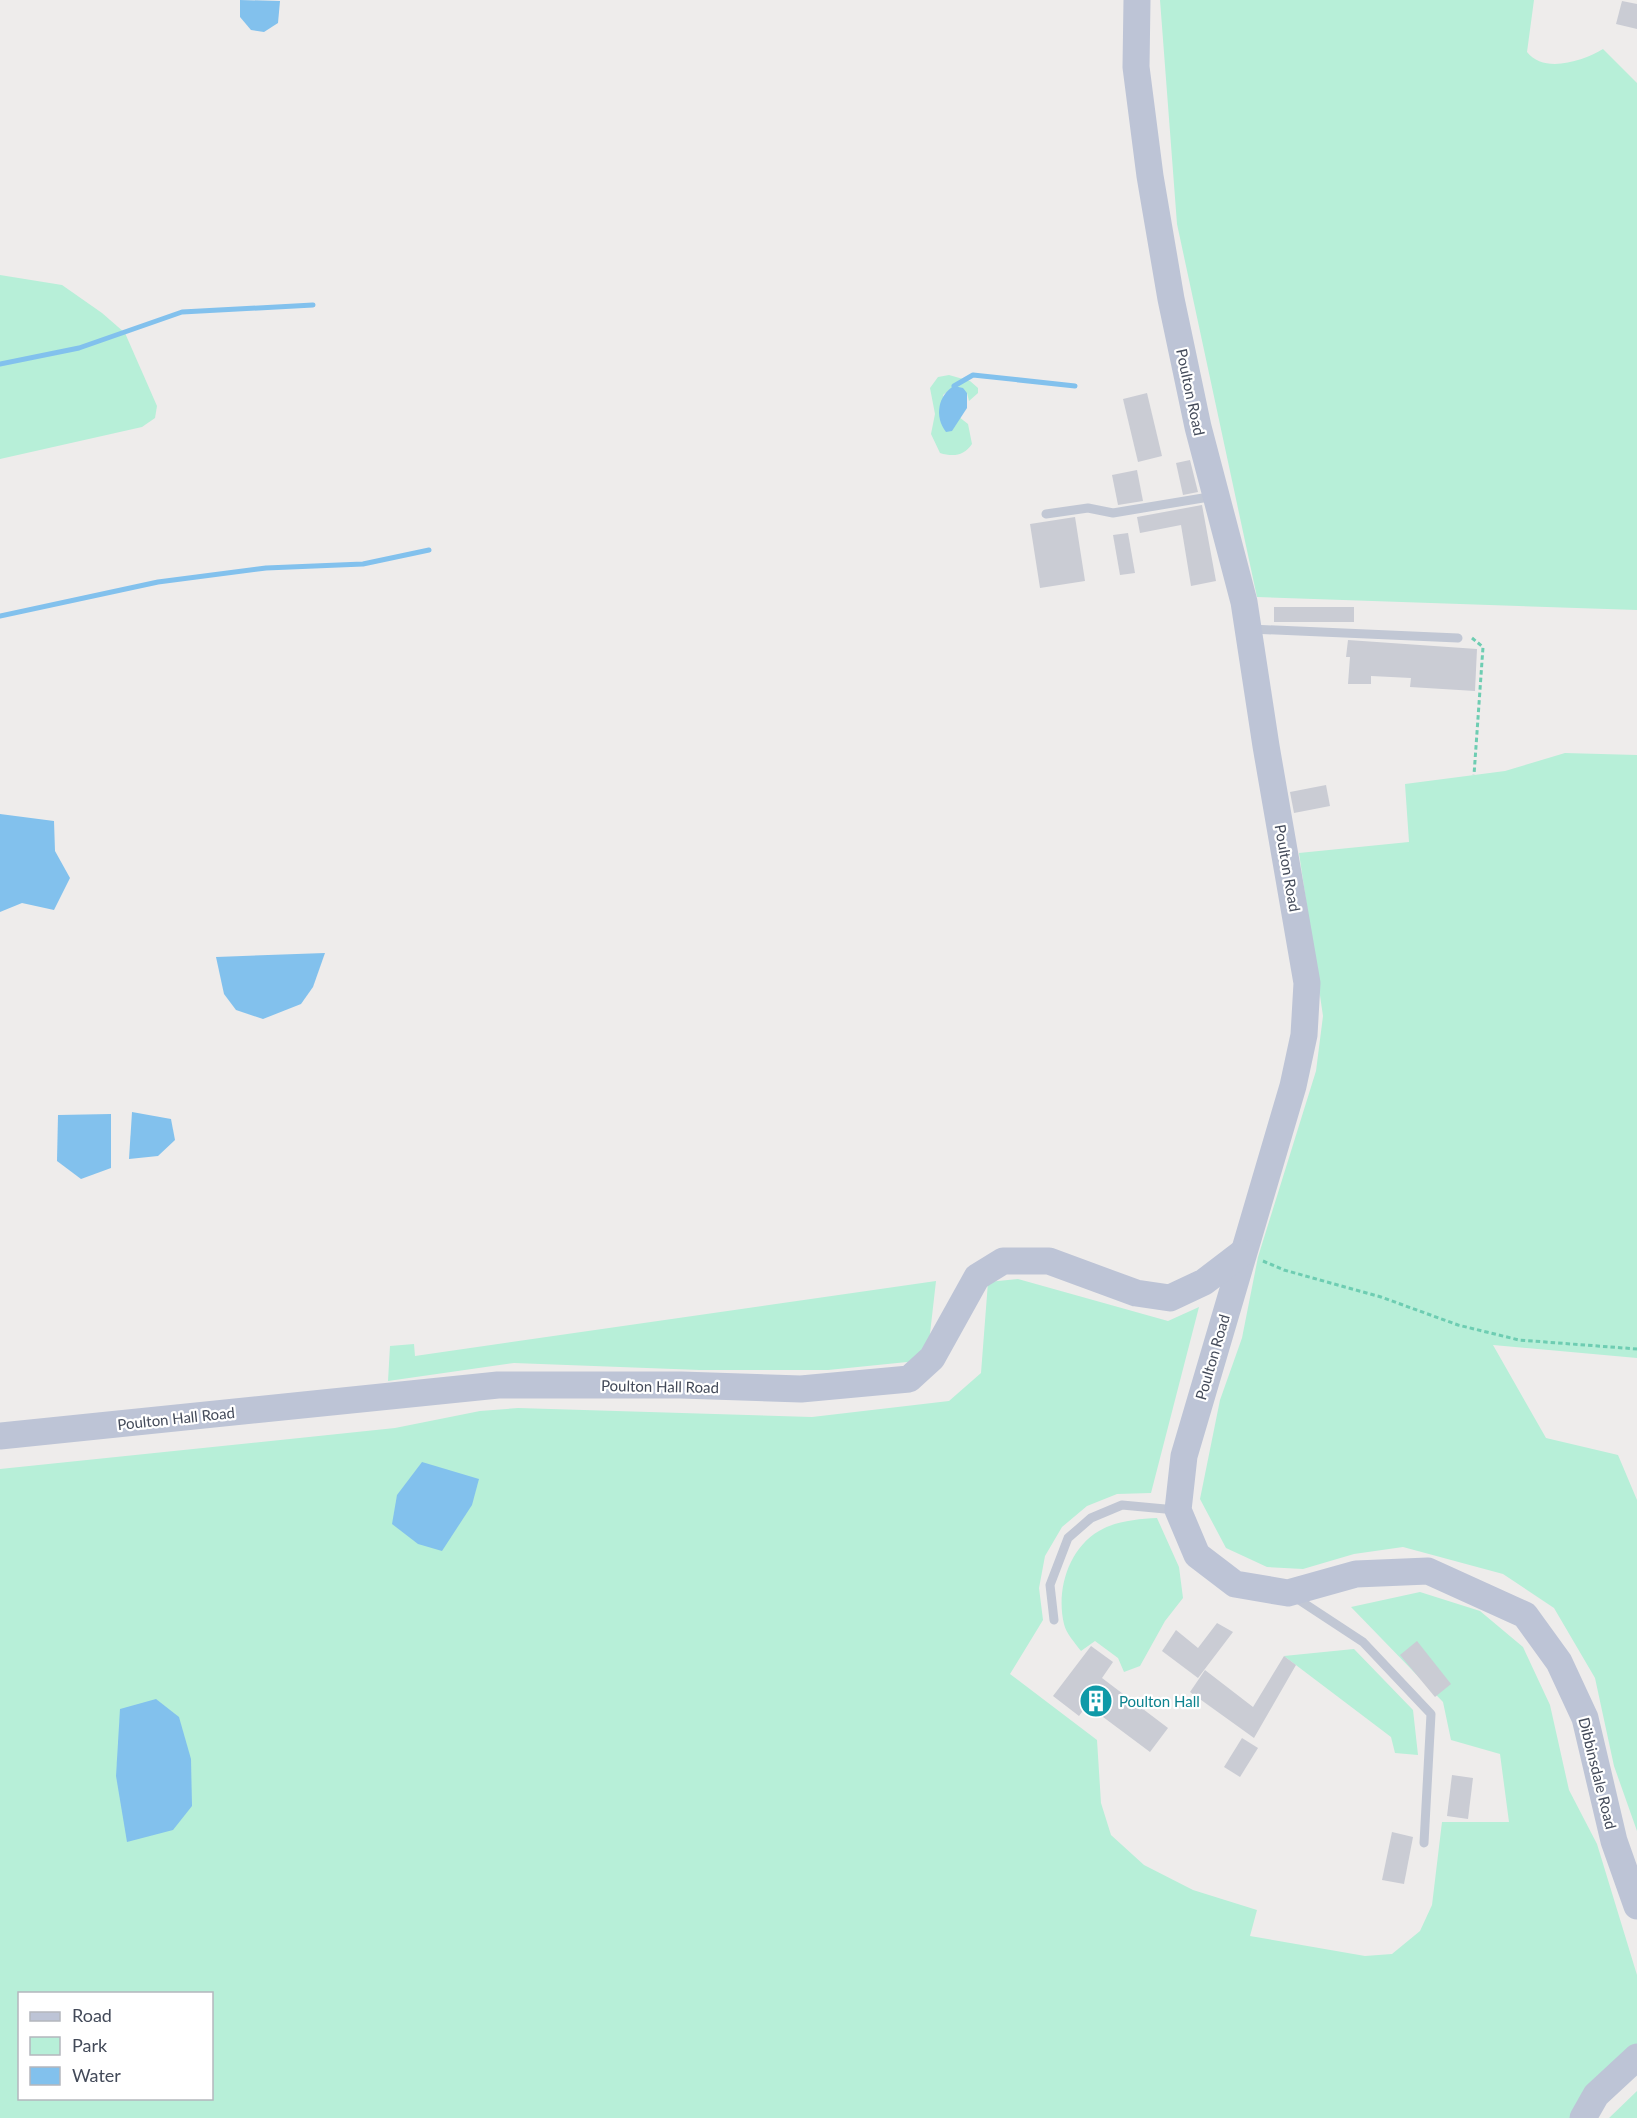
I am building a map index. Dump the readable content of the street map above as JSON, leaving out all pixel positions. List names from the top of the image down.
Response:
{
  "streets": {
    "street": ["Poulton Road", "Poulton Hall Road", "Dibbinsdale Road"]
  },
  "crossings": [
    ["Poulton Road", "Poulton Hall Road"],
    ["Poulton Road", "Dibbinsdale Road"]
  ],
  "places": {
    "building": ["Poulton Hall"]
  },
  "legend": ["Road", "Park", "Water"]
}
